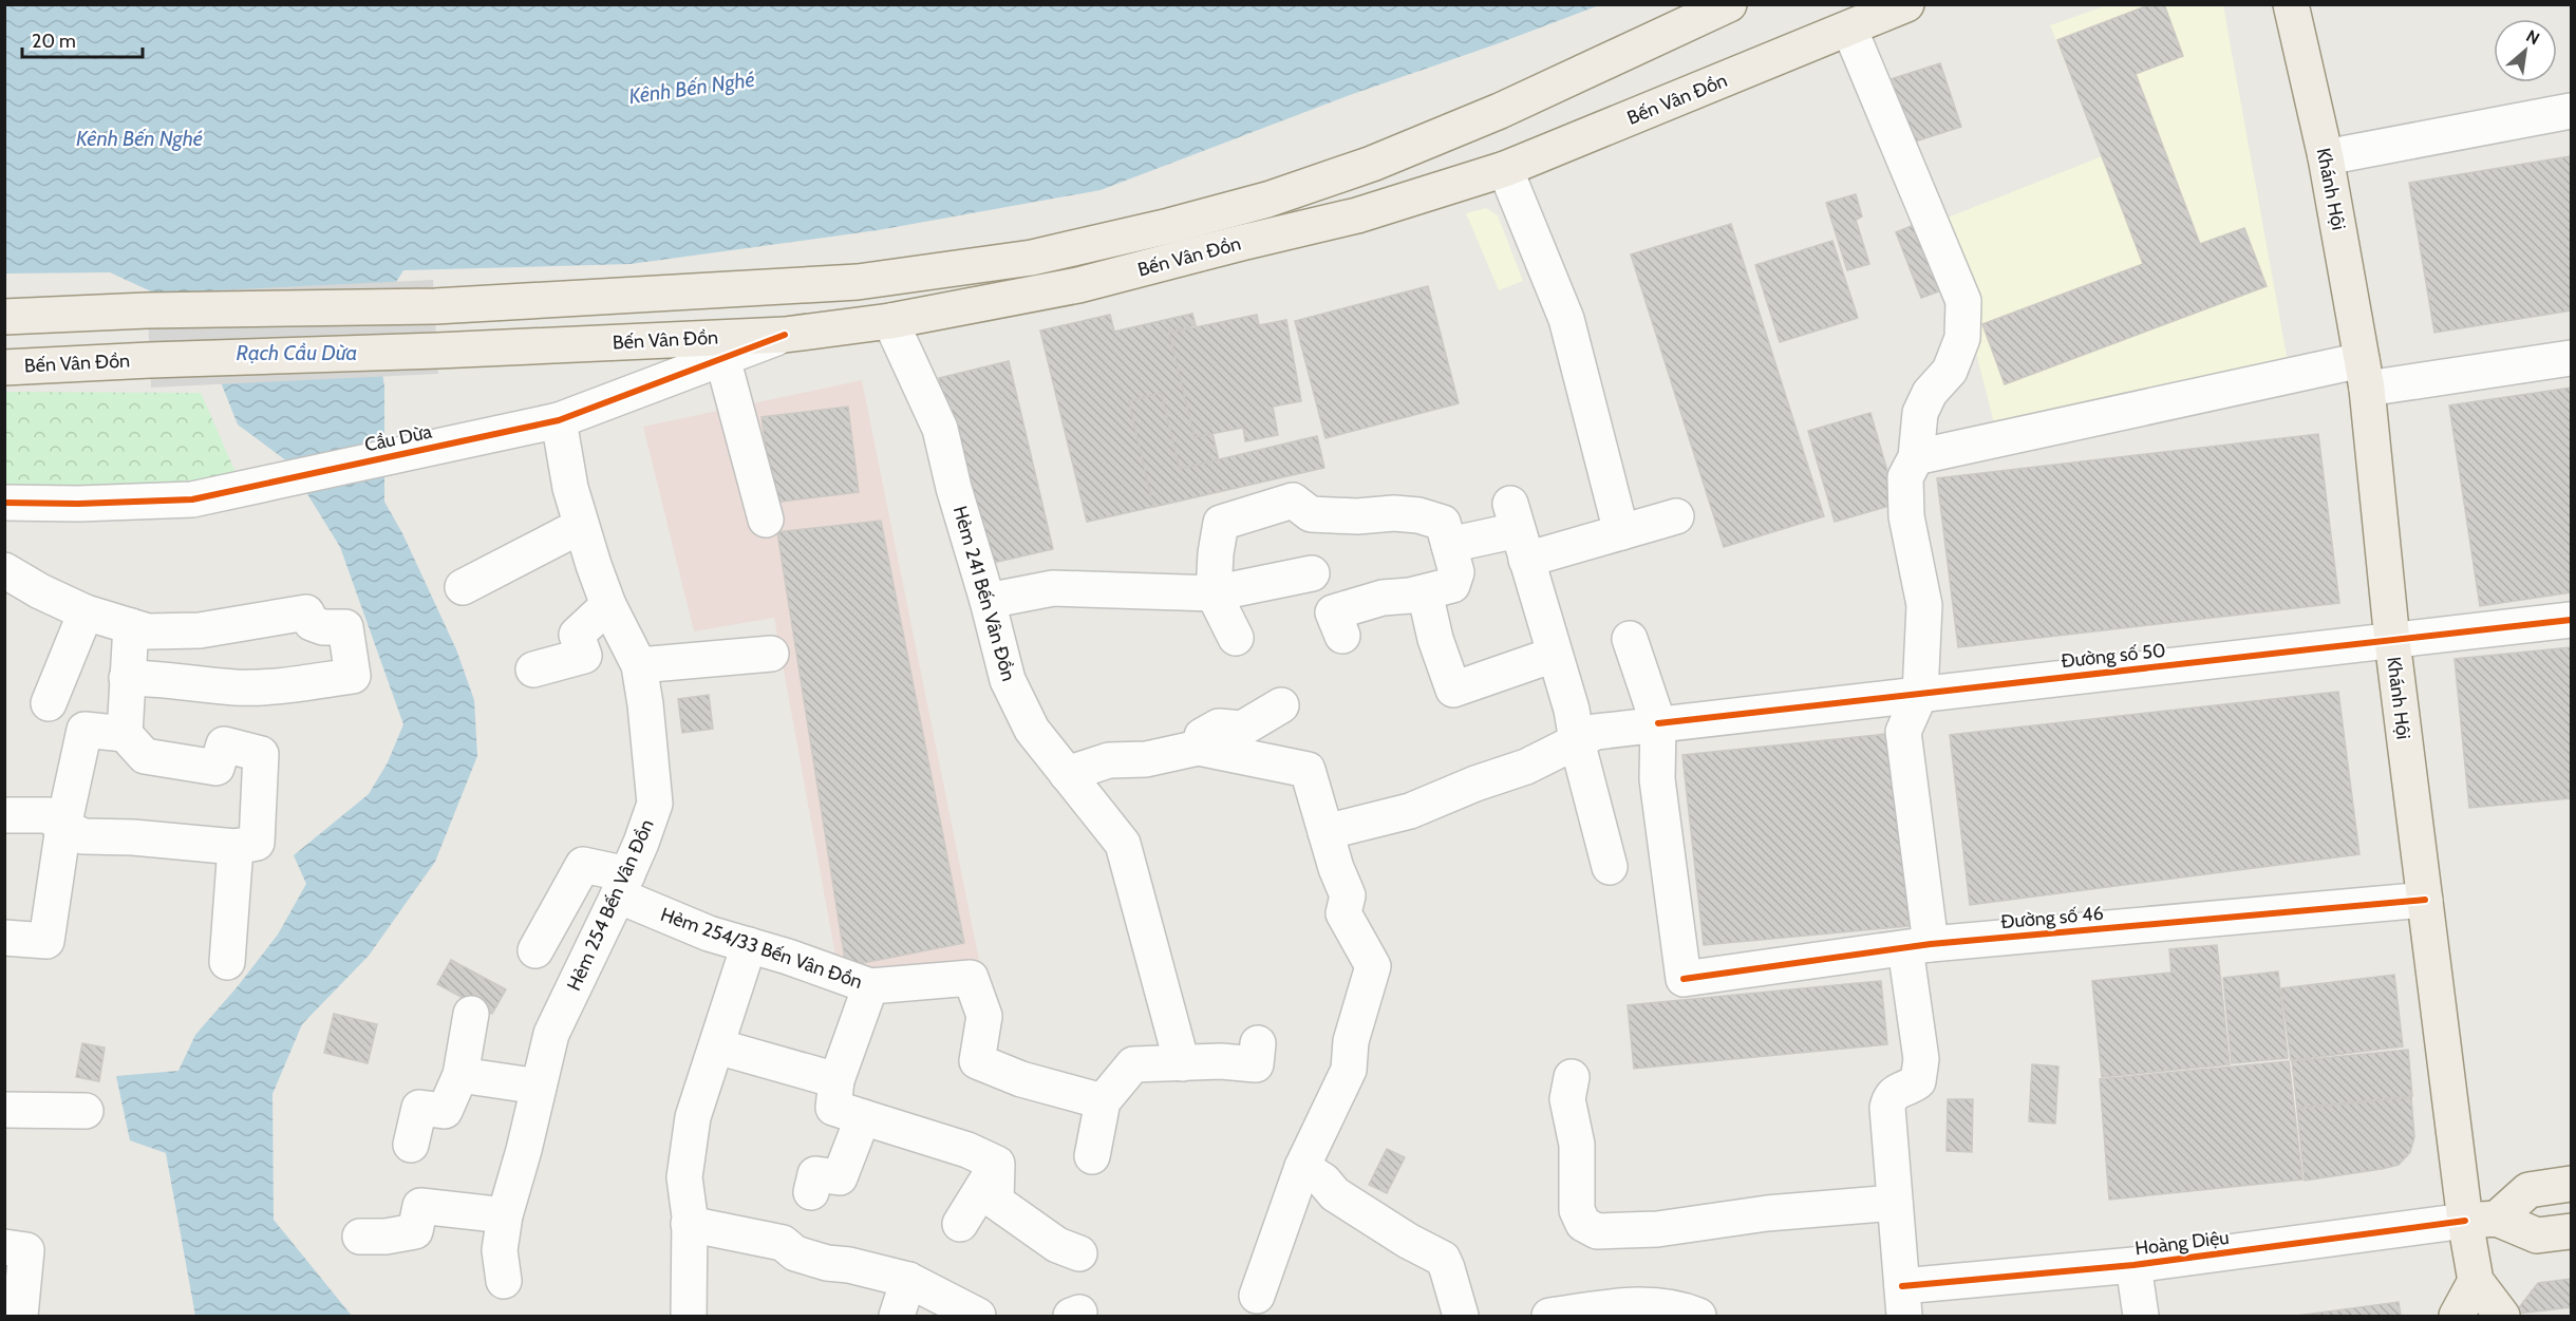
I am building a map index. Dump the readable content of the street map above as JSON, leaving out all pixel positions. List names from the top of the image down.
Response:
{
  "streets": {
    "main road": ["Bến Vân Đồn", "Khánh Hội"],
    "street": [
      "Cầu Dừa",
      "Hẻm 241 Bến Vân Đồn",
      "Đường số 50",
      "Hẻm 254 Bến Vân Đồn",
      "Đường số 46",
      "Hẻm 254/33 Bến Vân Đồn",
      "Hoàng Diệu"
    ]
  },
  "crossings": [
    ["Bến Vân Đồn", "Cầu Dừa"],
    ["Bến Vân Đồn", "Hẻm 241 Bến Vân Đồn"],
    ["Khánh Hội", "Đường số 50"],
    ["Khánh Hội", "Đường số 46"],
    ["Khánh Hội", "Hoàng Diệu"],
    ["Cầu Dừa", "Hẻm 254 Bến Vân Đồn"],
    ["Đường số 50", "Đường số 46"],
    ["Hẻm 254 Bến Vân Đồn", "Hẻm 254/33 Bến Vân Đồn"]
  ],
  "water": ["Kênh Bến Nghé", "Rạch Cầu Dừa"],
  "scale_bar": "20 m",
  "north": "top right"
}
